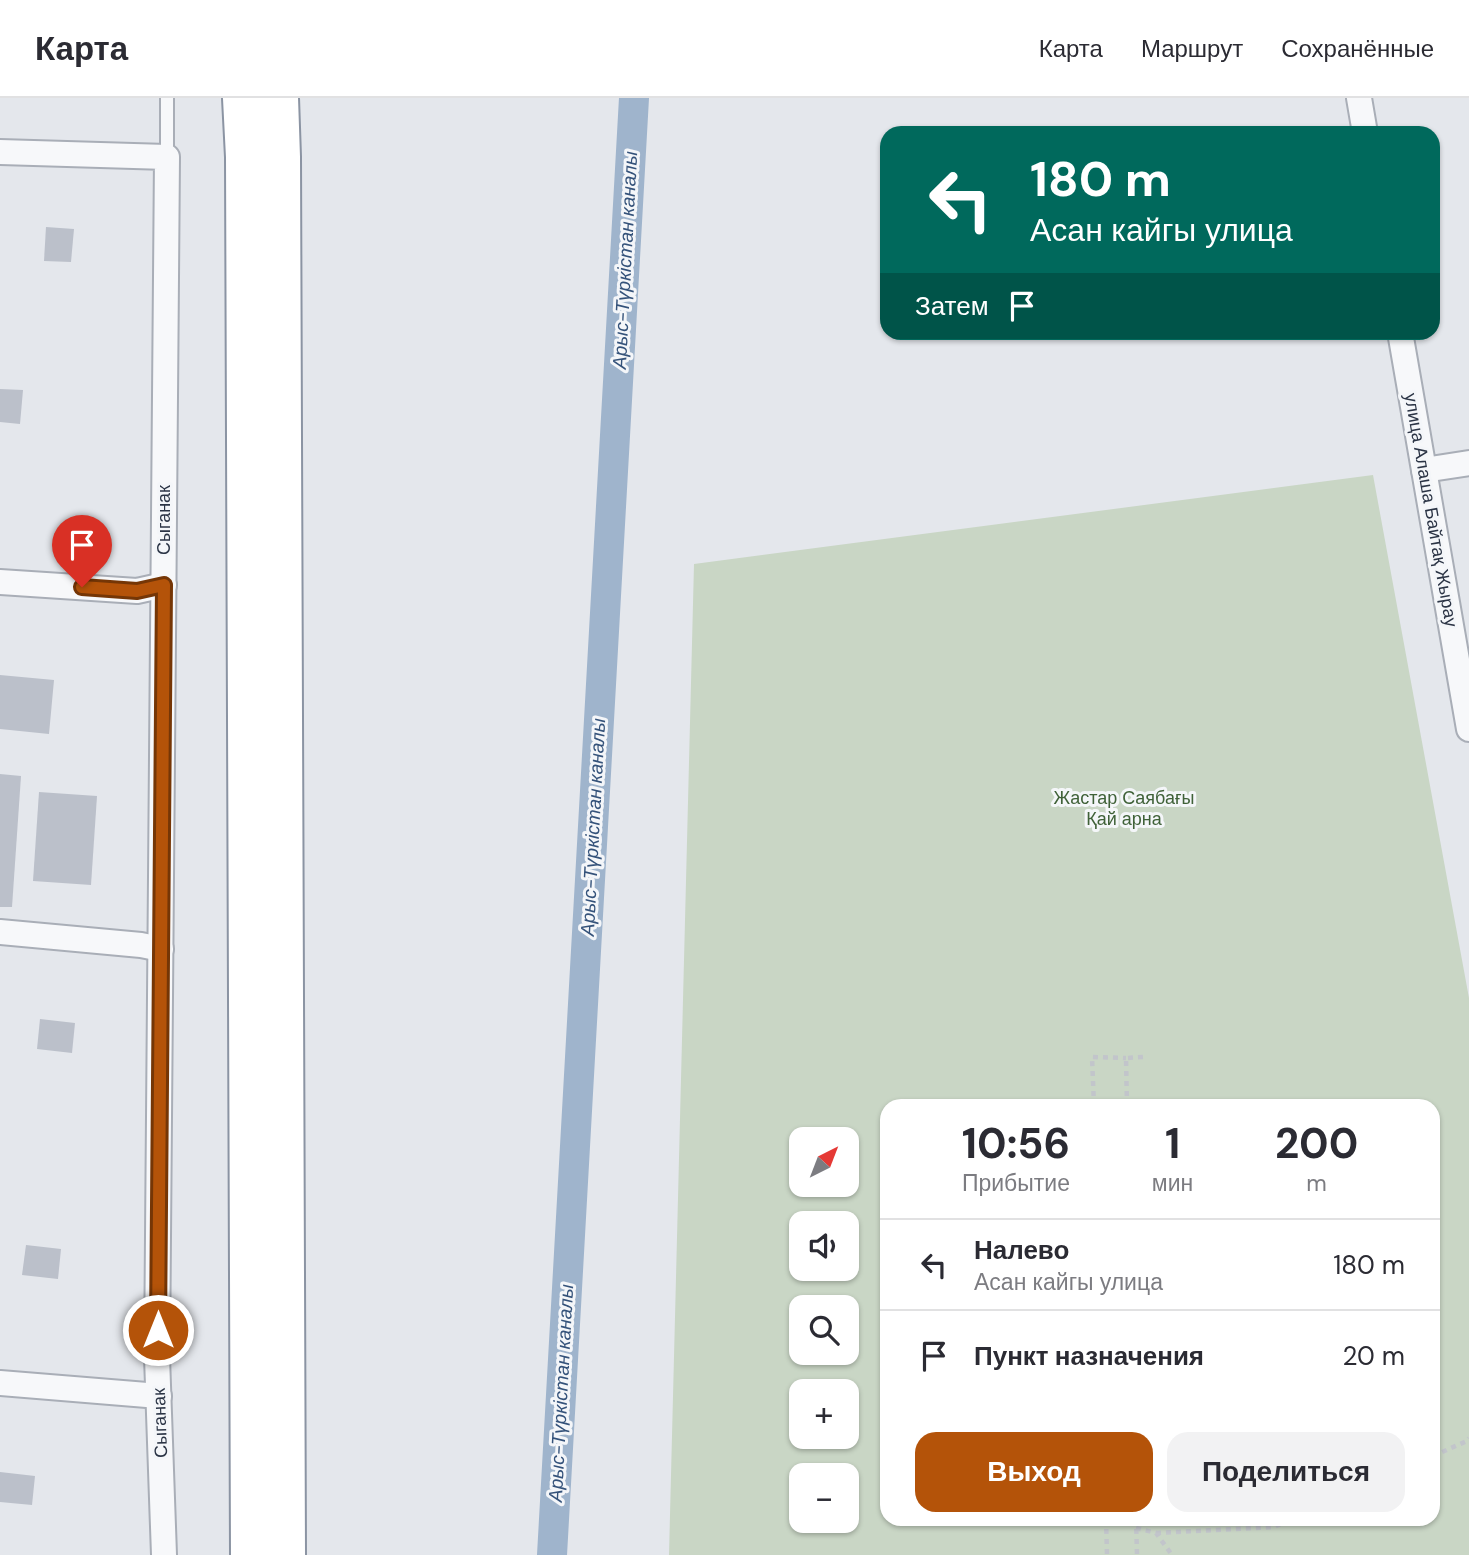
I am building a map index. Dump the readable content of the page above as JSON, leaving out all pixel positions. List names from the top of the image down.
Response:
{
  "streets": {
    "street": ["улица Алаша Байтақ Жырау", "Сыганак"]
  },
  "water": ["Арыс-Түркістан каналы"],
  "parks": ["Жастар Саябағы Қай арна"],
  "north": "top right",
  "page": {
    "header": "Карта",
    "nav": ["Карта", "Маршрут", "Сохранённые"],
    "turn": ["180 m", "Асан кайгы улица"],
    "then": "Затем",
    "eta": [
      "10:56",
      "Прибытие",
      "1",
      "мин",
      "200",
      "m"
    ],
    "map_buttons": ["+", "−"],
    "list": [
      {
        "name": "Налево",
        "note": "Асан кайгы улица",
        "value": "180 m"
      },
      {
        "name": "Пункт назначения",
        "value": "20 m"
      }
    ],
    "buttons": ["Выход", "Поделиться"]
  }
}
